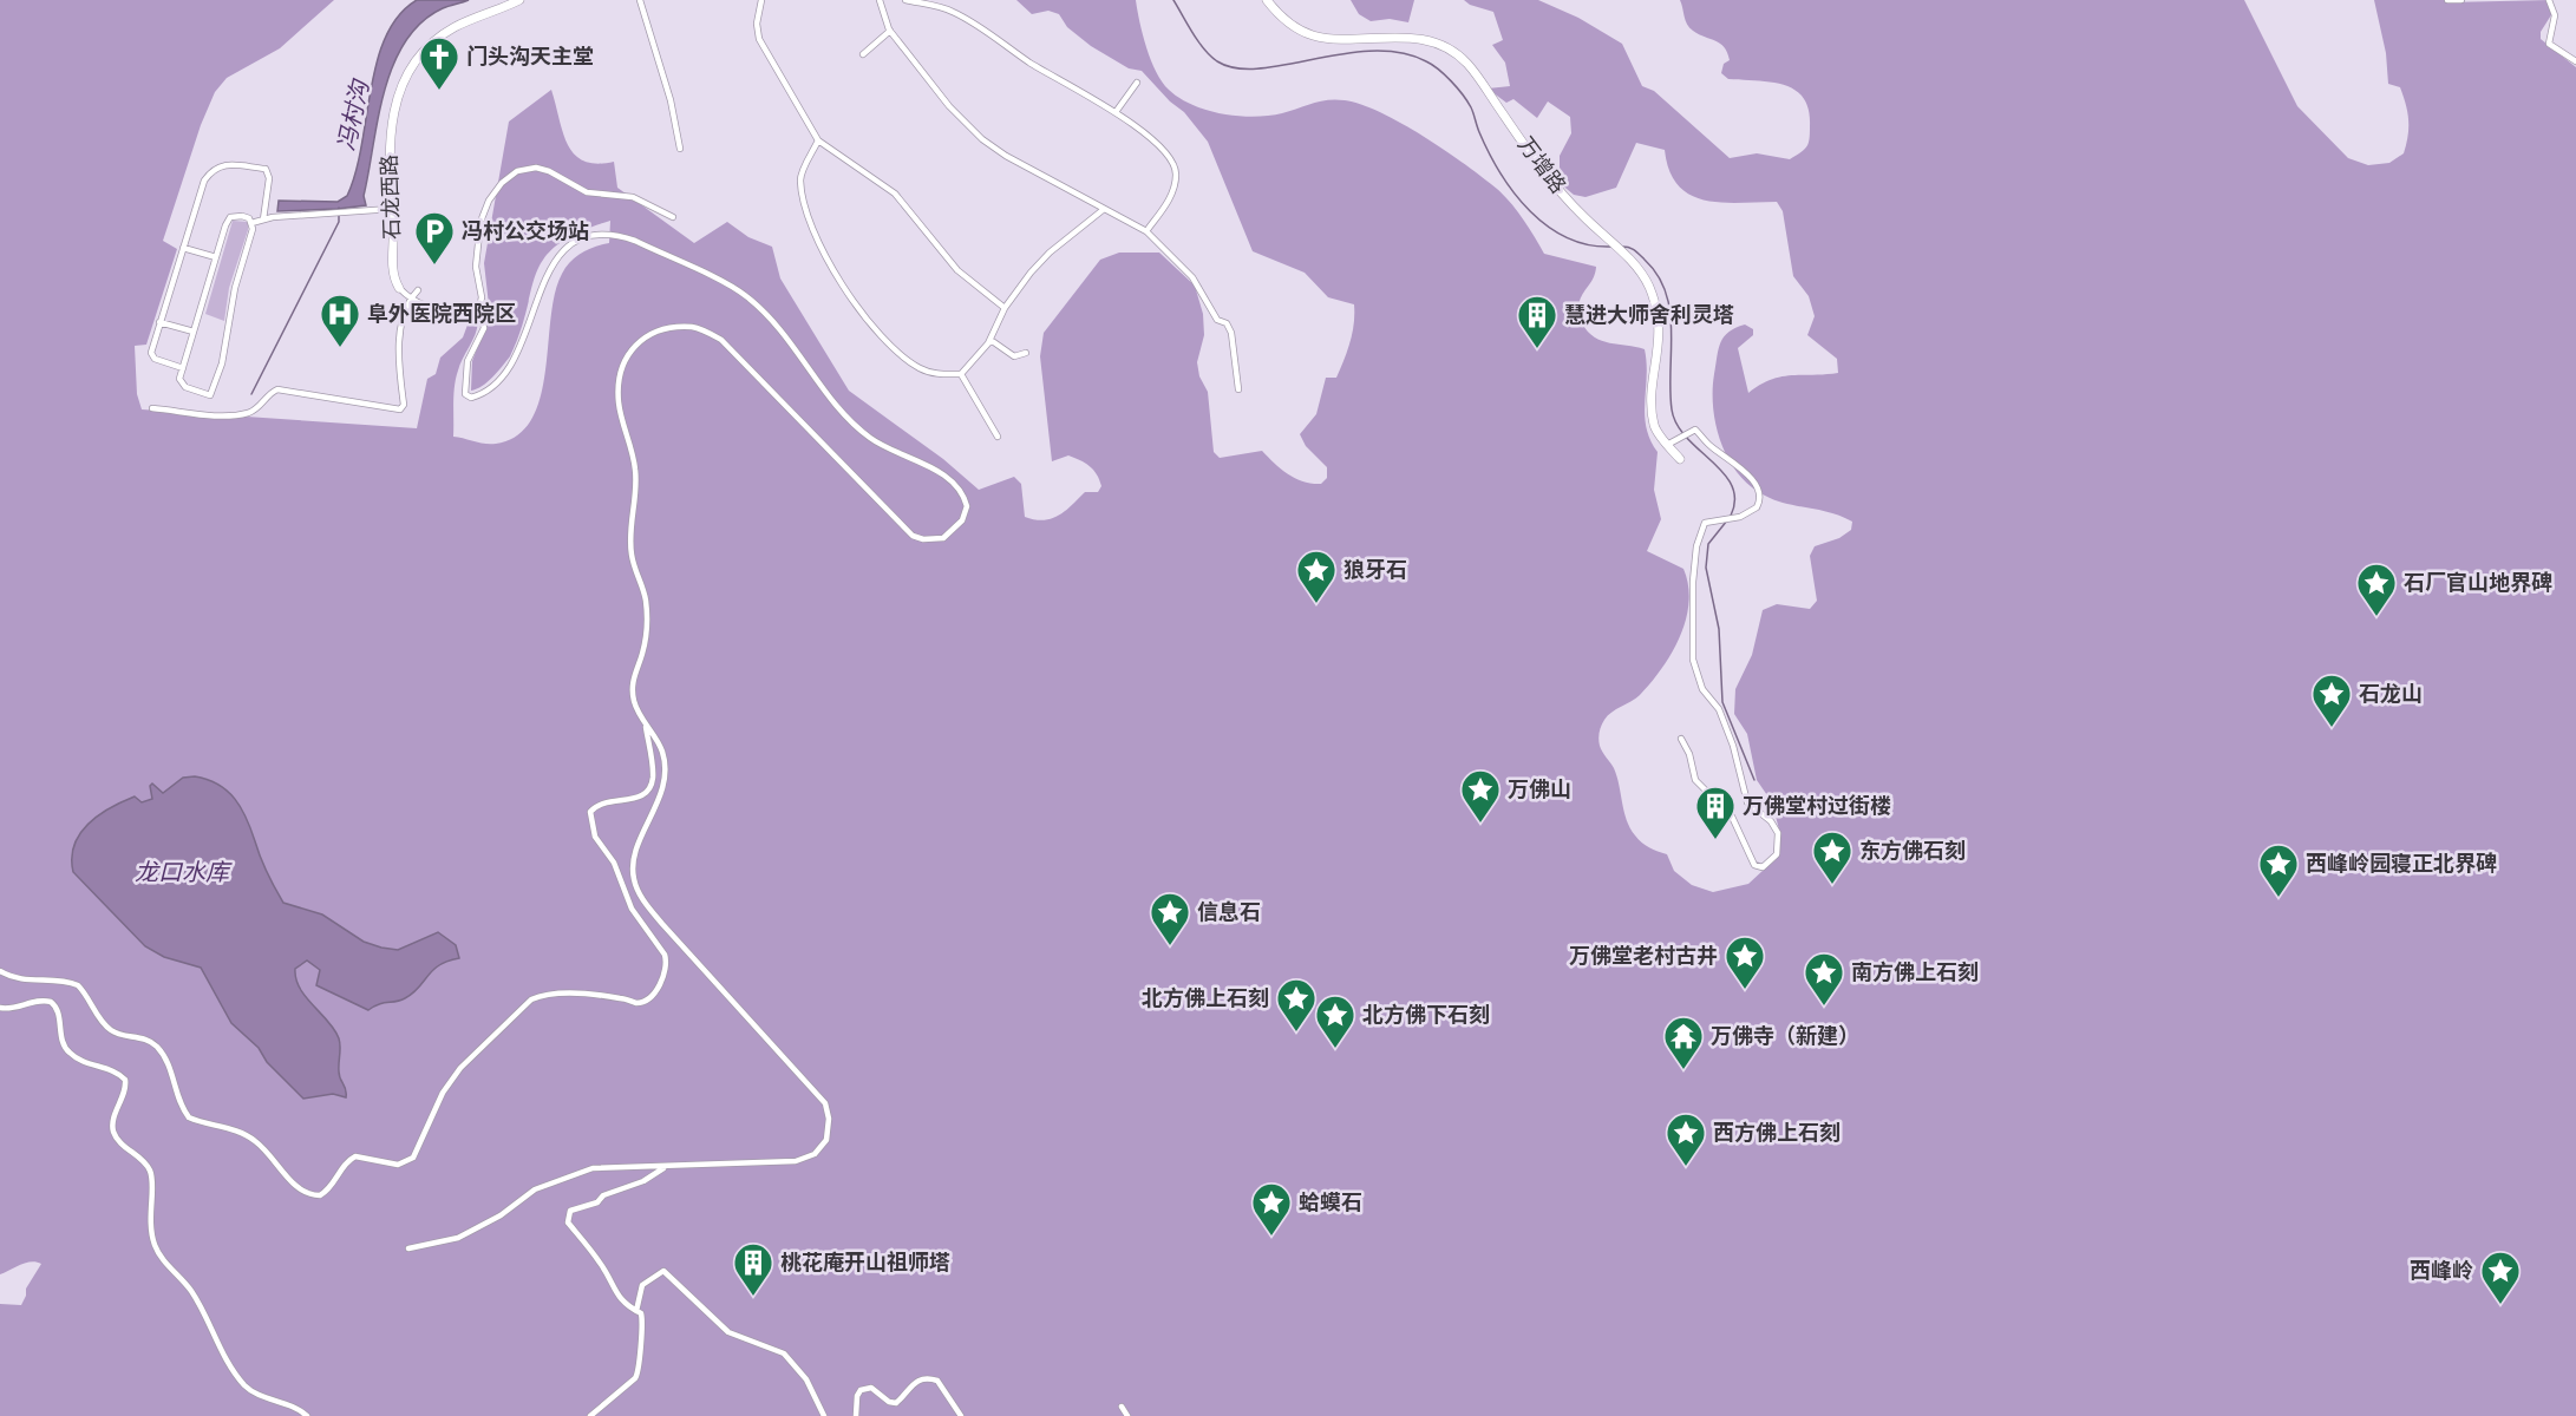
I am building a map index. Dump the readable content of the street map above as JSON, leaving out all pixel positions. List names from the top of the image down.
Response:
{
  "streets": {
    "street": ["万增路", "石龙西路"]
  },
  "water": ["冯村沟", "龙口水库"],
  "places": {
    "church": ["门头沟天主堂"],
    "parking": ["冯村公交场站"],
    "hospital": ["阜外医院西院区"],
    "building": ["慧进大师舍利灵塔", "万佛堂村过街楼", "桃花庵开山祖师塔"],
    "place": [
      "狼牙石",
      "石厂官山地界碑",
      "石龙山",
      "万佛山",
      "东方佛石刻",
      "西峰岭园寝正北界碑",
      "信息石",
      "万佛堂老村古井",
      "南方佛上石刻",
      "北方佛上石刻",
      "北方佛下石刻",
      "西方佛上石刻",
      "蛤蟆石",
      "西峰岭"
    ],
    "temple": ["万佛寺（新建）"]
  }
}
